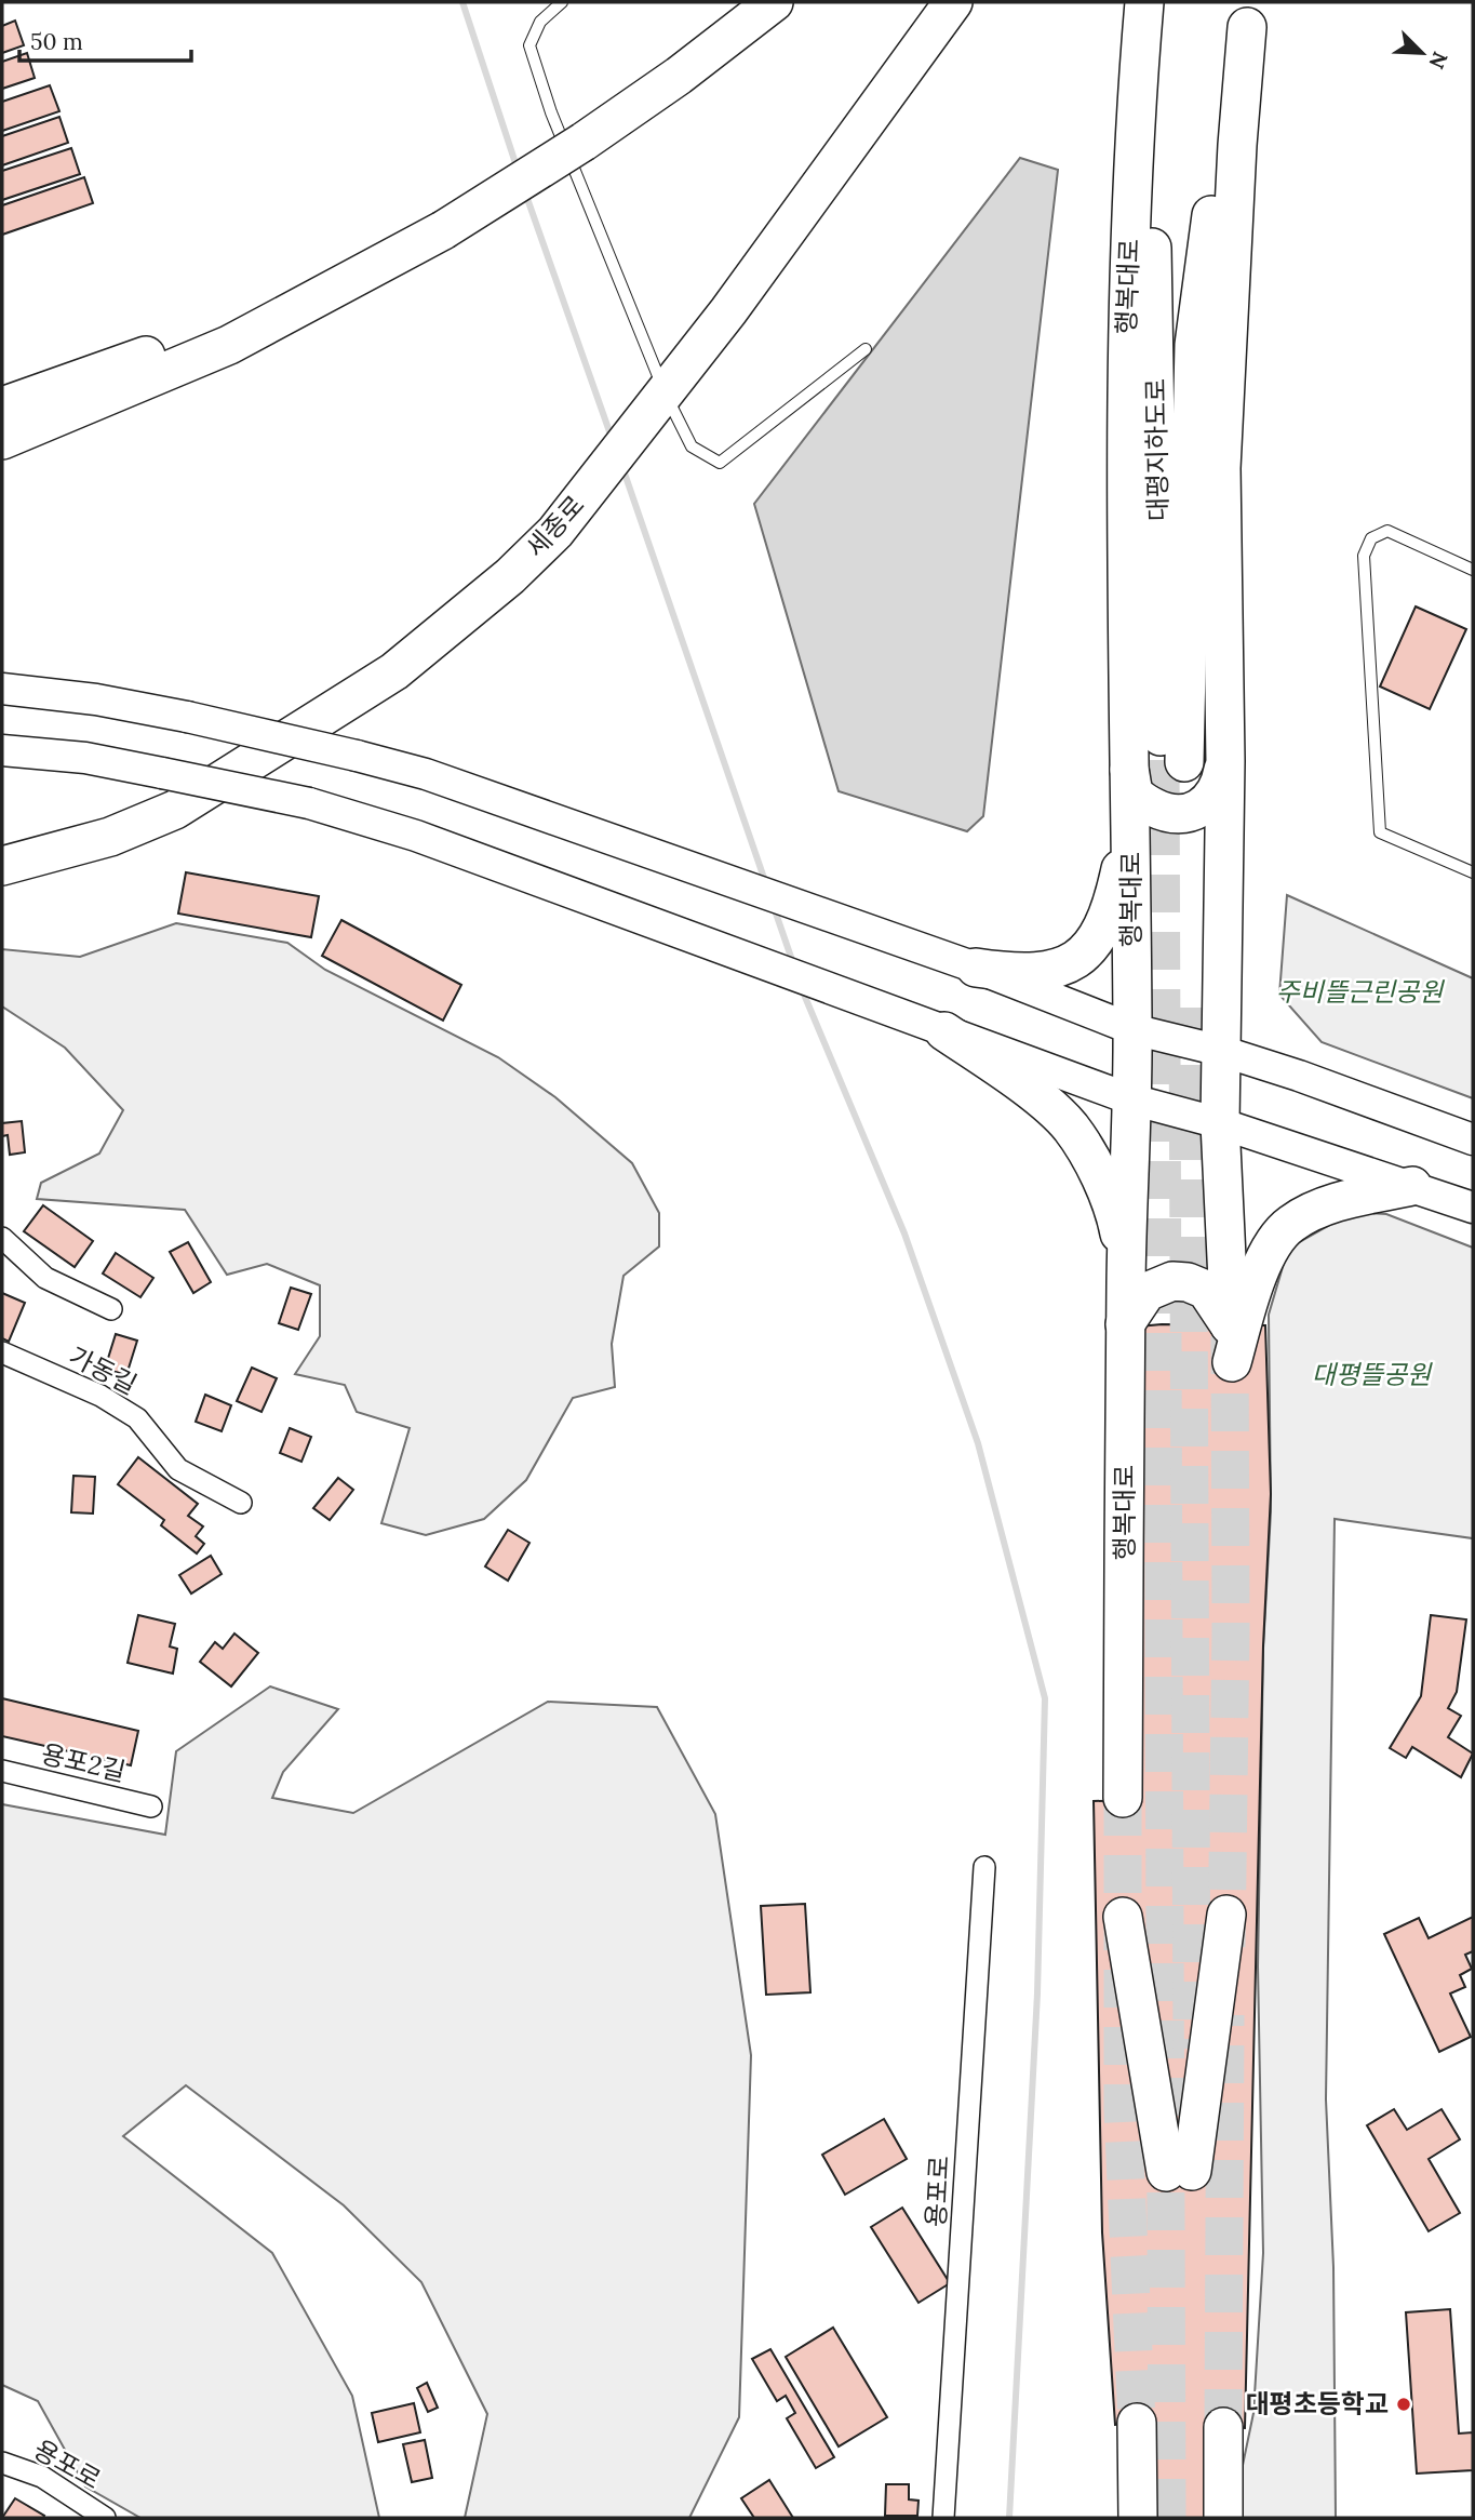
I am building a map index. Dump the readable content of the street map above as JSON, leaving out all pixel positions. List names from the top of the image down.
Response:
{
  "streets": {
    "highway": ["행복대로", "대평지하도로", "세종로"],
    "street": ["가동길", "용포2길", "용포로"]
  },
  "crossings": [
    ["행복대로", "대평지하도로"]
  ],
  "parks": ["주비뜰근린공원", "대평뜰공원"],
  "places": ["대평초등학교"],
  "scale_bar": "50 m",
  "north": "bottom right"
}
